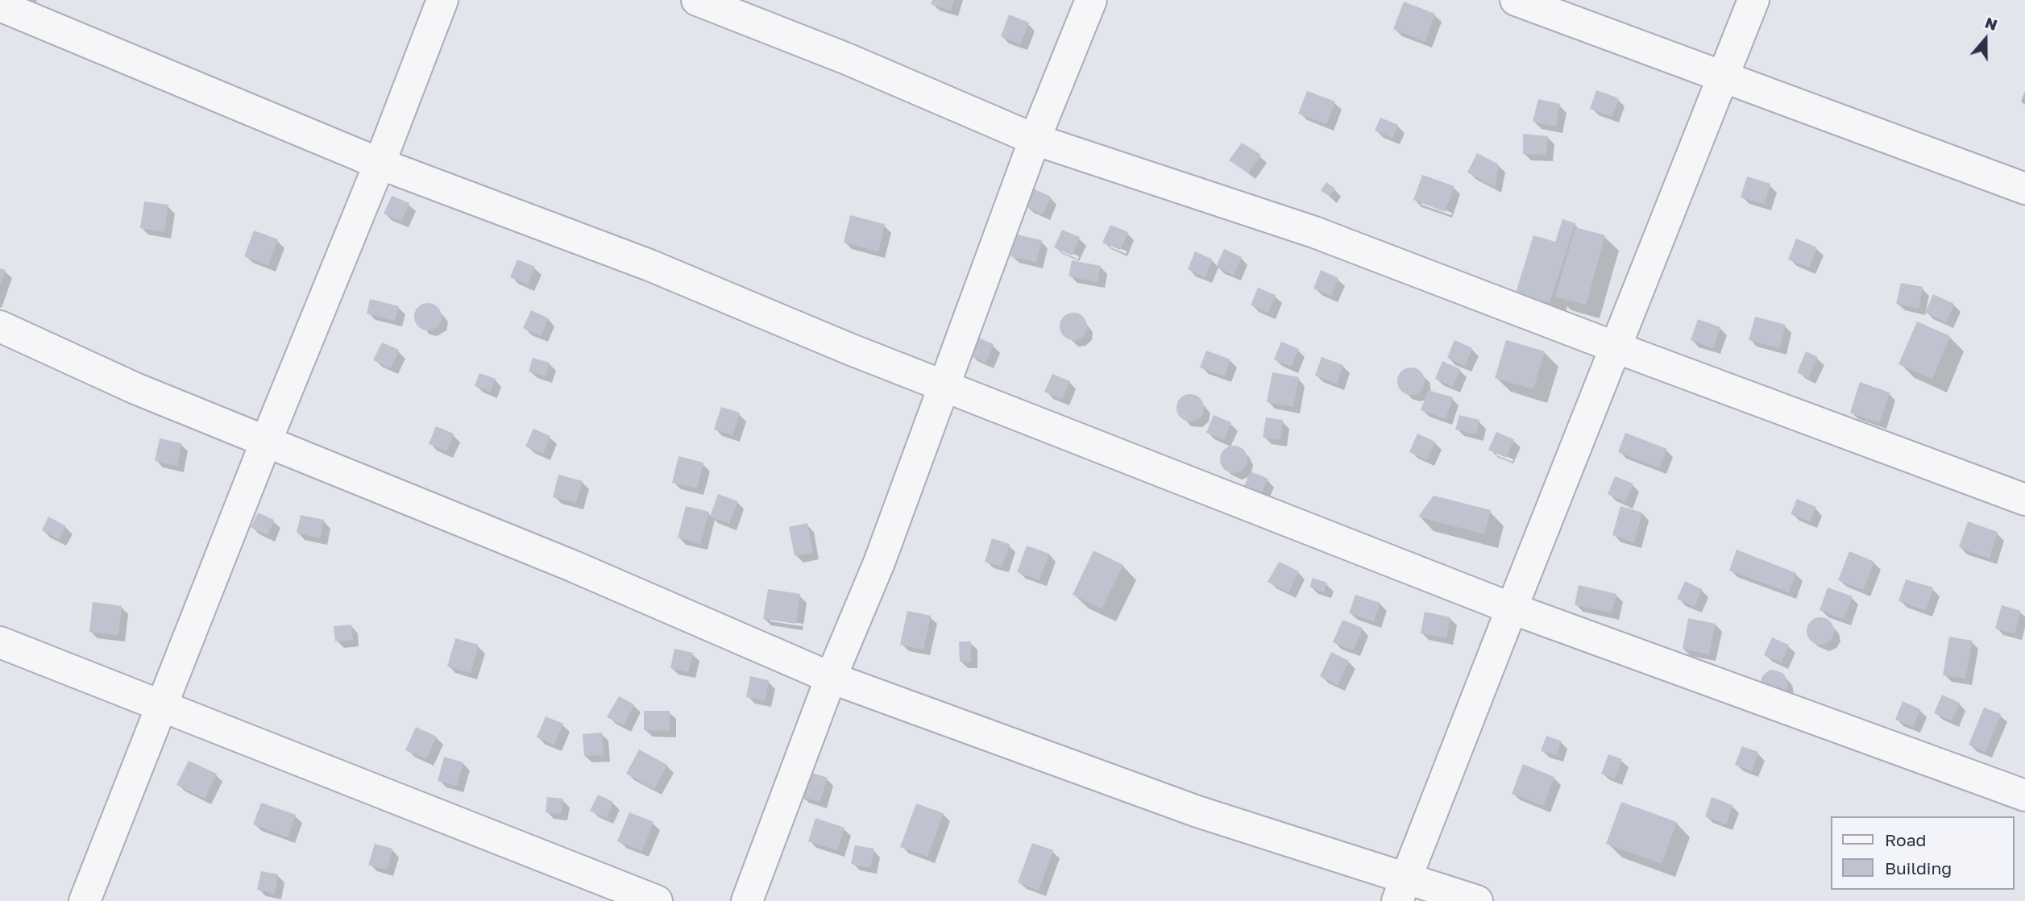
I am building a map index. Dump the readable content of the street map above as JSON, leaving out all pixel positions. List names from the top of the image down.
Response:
{
  "legend": ["Road", "Building"],
  "north": "top"
}
